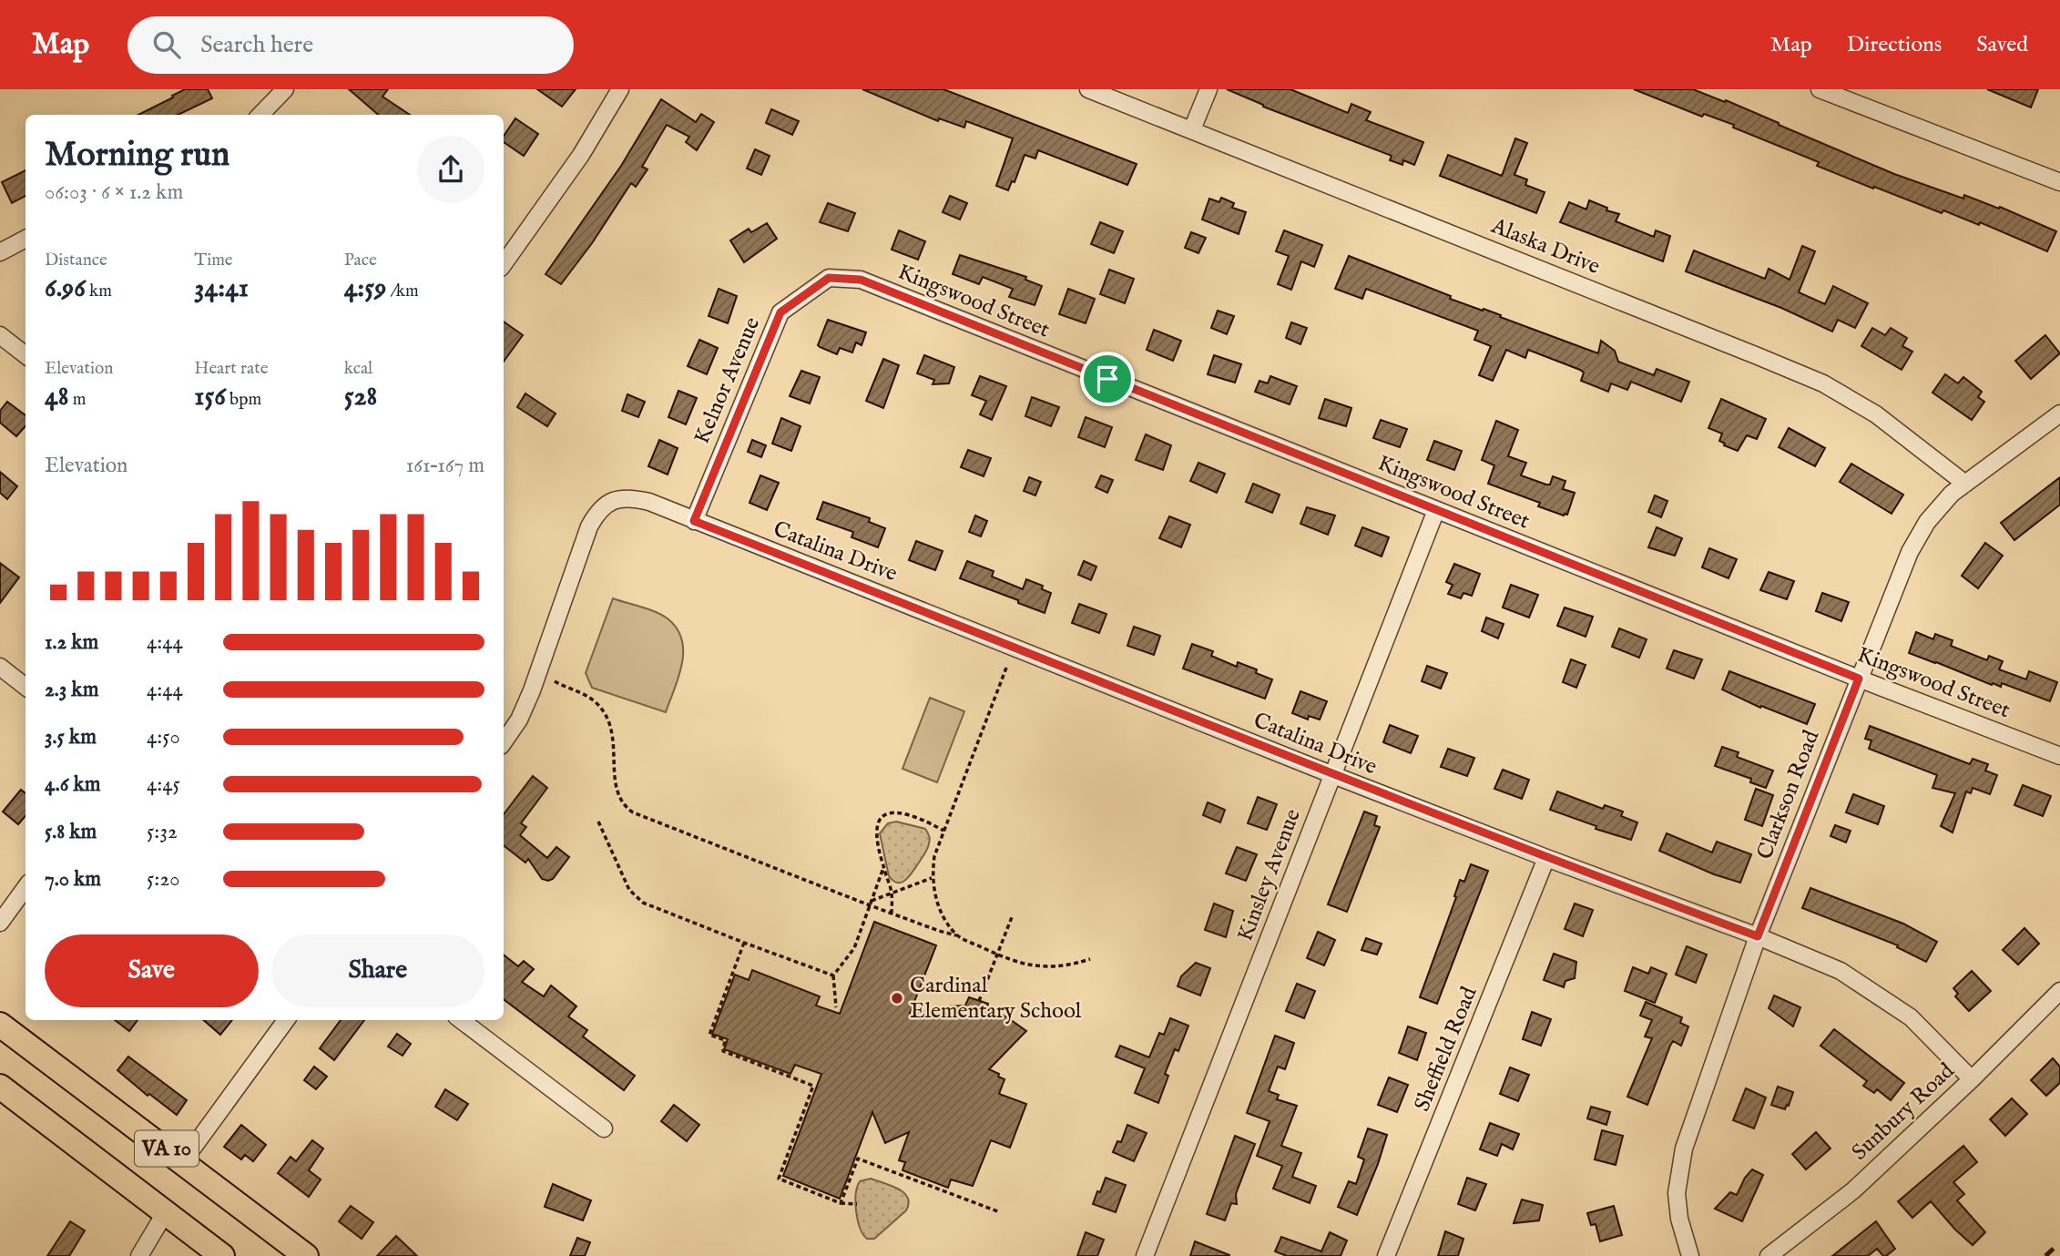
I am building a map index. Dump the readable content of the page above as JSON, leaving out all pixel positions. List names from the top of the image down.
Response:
{
  "streets": {
    "main road": ["VA 10"],
    "street": [
      "Alaska Drive",
      "Kingswood Street",
      "Kelnor Avenue",
      "Catalina Drive",
      "Clarkson Road",
      "Kinsley Avenue",
      "Sheffield Road",
      "Sunbury Road"
    ]
  },
  "crossings": [
    ["Alaska Drive", "Clarkson Road"],
    ["Kingswood Street", "Kelnor Avenue"],
    ["Kingswood Street", "Clarkson Road"],
    ["Kingswood Street", "Kinsley Avenue"],
    ["Kelnor Avenue", "Catalina Drive"],
    ["Catalina Drive", "Clarkson Road"],
    ["Catalina Drive", "Kinsley Avenue"],
    ["Catalina Drive", "Sheffield Road"],
    ["Catalina Drive", "Sunbury Road"]
  ],
  "places": ["Cardinal Elementary School"],
  "page": {
    "header": "Map",
    "search": "Search here",
    "nav": ["Map", "Directions", "Saved"],
    "heading": ["Morning run", "06:03 · 6 × 1.2 km"],
    "stats": [
      ["Distance", "6.96 km"],
      ["Time", "34:41"],
      ["Pace", "4:59 /km"],
      ["Elevation", "48 m"],
      ["Heart rate", "156 bpm"],
      ["kcal", "528"]
    ],
    "chart": ["Elevation", "161–167 m"],
    "list": [
      {
        "name": "1.2 km",
        "note": "4:44"
      },
      {
        "name": "2.3 km",
        "note": "4:44"
      },
      {
        "name": "3.5 km",
        "note": "4:50"
      },
      {
        "name": "4.6 km",
        "note": "4:45"
      },
      {
        "name": "5.8 km",
        "note": "5:32"
      },
      {
        "name": "7.0 km",
        "note": "5:20"
      }
    ],
    "buttons": ["Save", "Share"]
  }
}
